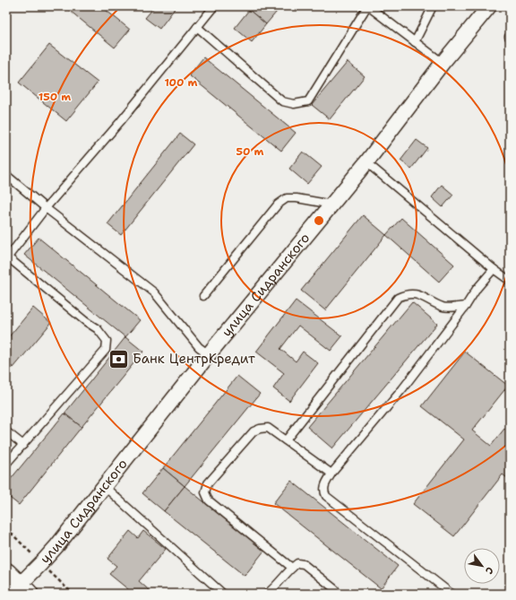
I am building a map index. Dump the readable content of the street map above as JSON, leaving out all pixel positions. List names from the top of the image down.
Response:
{
  "streets": {
    "street": ["улица Сидранского"]
  },
  "places": {
    "bank": ["Банк ЦентрКредит"]
  },
  "north": "bottom right",
  "rings": ["100 m", "150 m", "50 m"]
}
